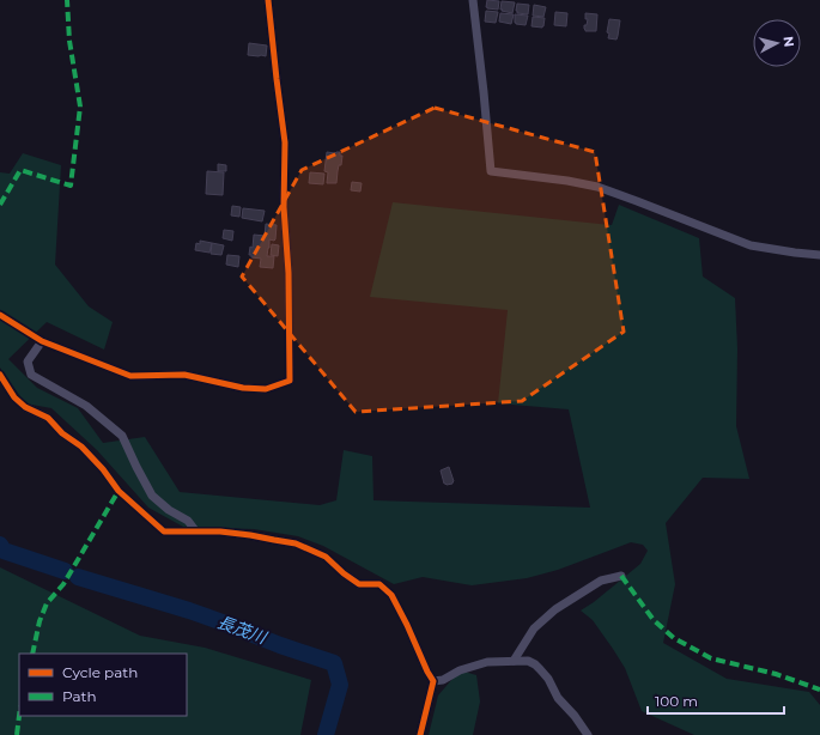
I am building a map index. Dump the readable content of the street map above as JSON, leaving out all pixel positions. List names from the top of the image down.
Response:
{
  "water": ["長茂川"],
  "legend": ["Cycle path", "Path"],
  "scale_bar": "100 m",
  "north": "right"
}
